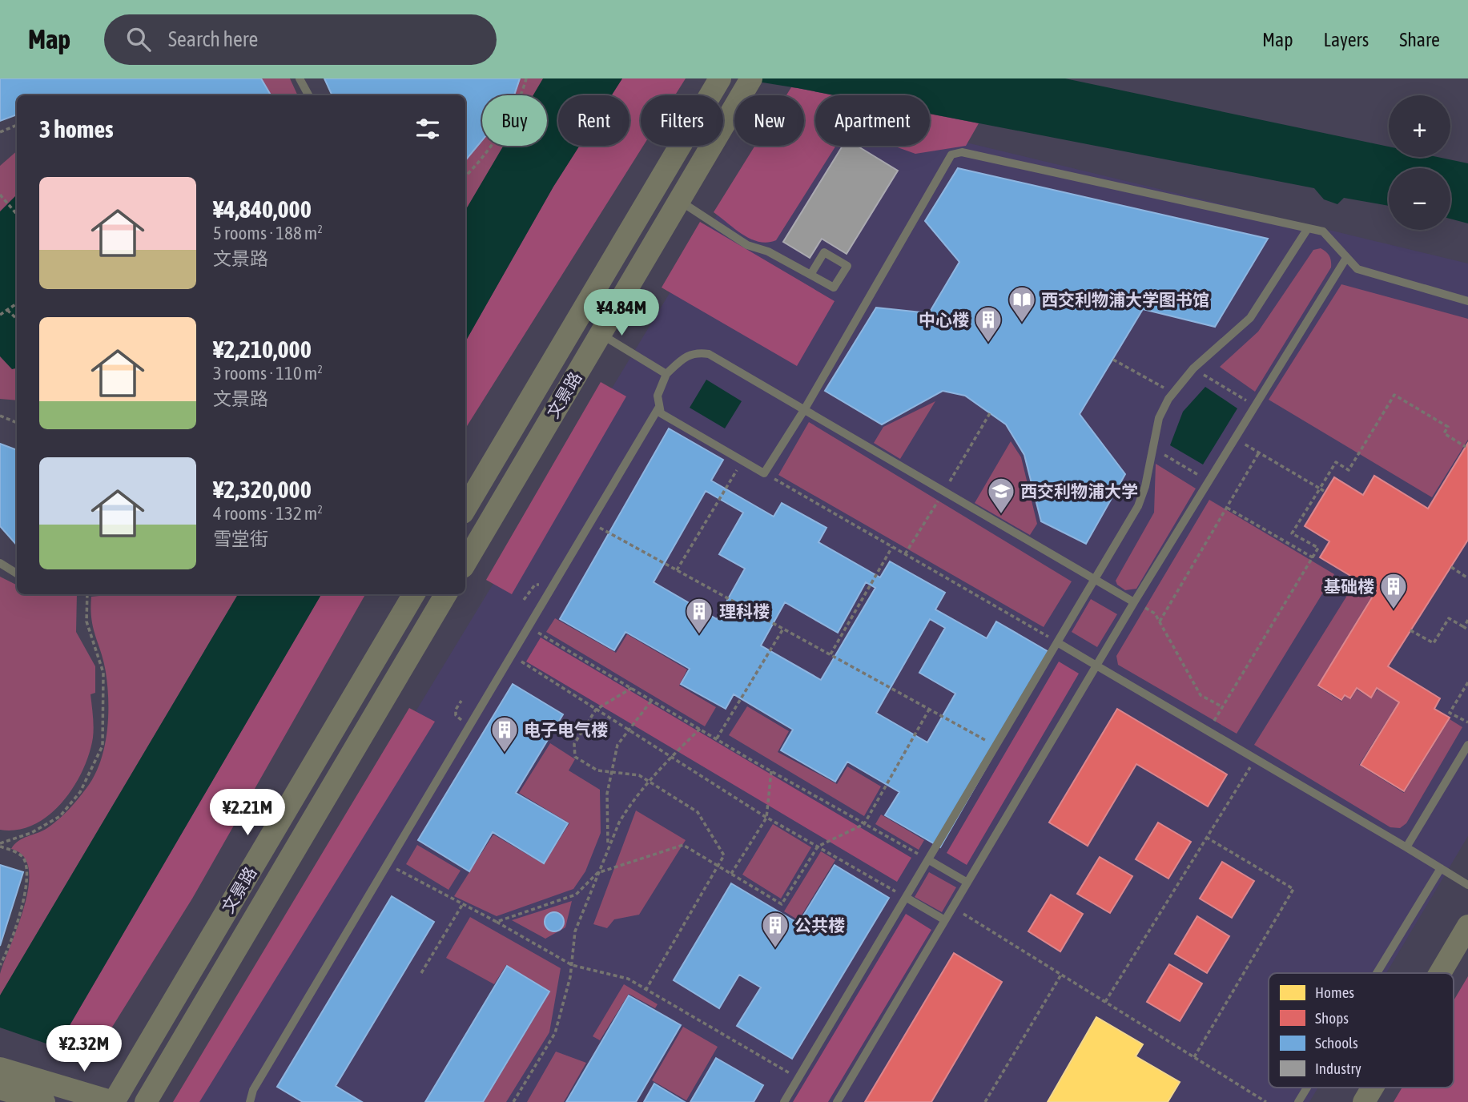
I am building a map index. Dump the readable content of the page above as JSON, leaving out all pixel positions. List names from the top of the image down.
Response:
{
  "streets": {
    "main road": ["文景路"]
  },
  "places": {
    "library": ["西交利物浦大学图书馆"],
    "building": [
      "中心楼",
      "基础楼",
      "理科楼",
      "电子电气楼",
      "公共楼"
    ],
    "school or university": ["西交利物浦大学"]
  },
  "legend": [
    "Homes",
    "Shops",
    "Schools",
    "Industry"
  ],
  "page": {
    "header": "Map",
    "search": "Search here",
    "nav": ["Map", "Layers", "Share"],
    "map_buttons": ["+", "−"],
    "chip": [
      "Buy",
      "Rent",
      "Filters",
      "New",
      "Apartment"
    ],
    "heading": "3 homes",
    "list": [
      {
        "name": "¥4,840,000",
        "note": "5 rooms · 188 m² · 文景路"
      },
      {
        "name": "¥2,210,000",
        "note": "3 rooms · 110 m² · 文景路"
      },
      {
        "name": "¥2,320,000",
        "note": "4 rooms · 132 m² · 雪堂街"
      }
    ],
    "price": ["¥4.84M", "¥2.21M", "¥2.32M"]
  }
}
